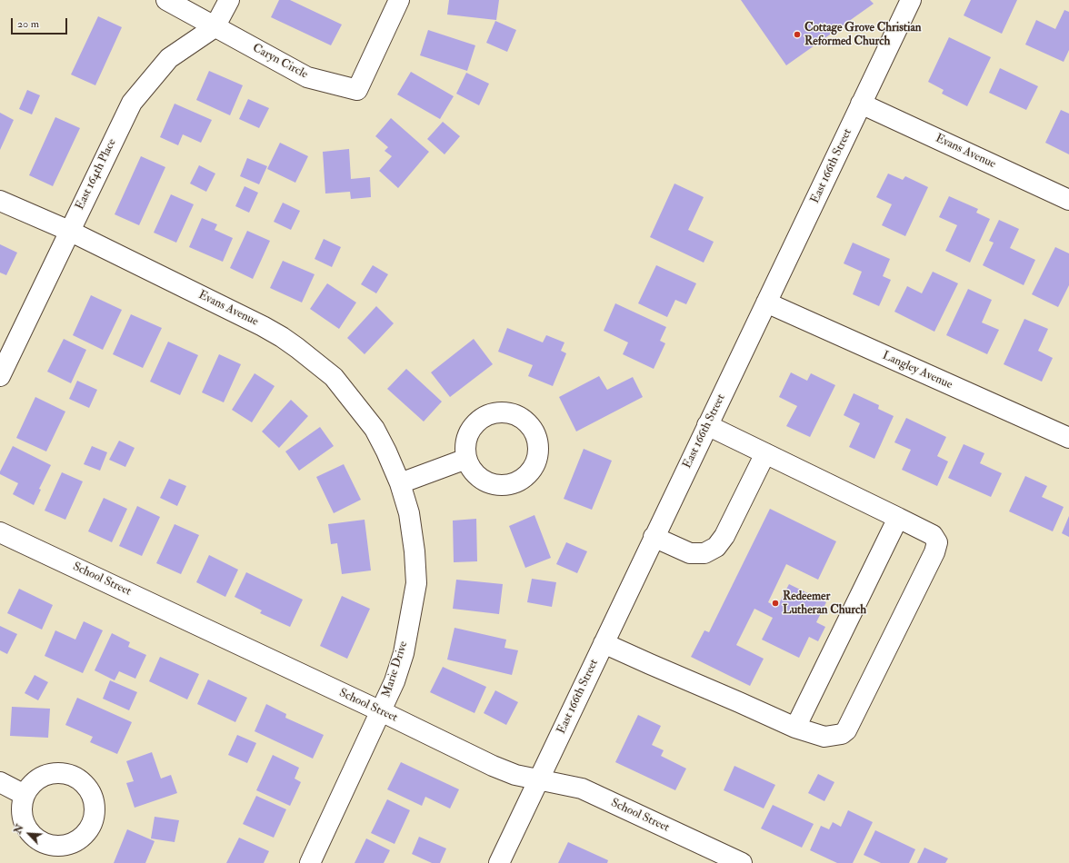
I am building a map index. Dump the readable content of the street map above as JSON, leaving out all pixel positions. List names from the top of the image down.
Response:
{
  "streets": {
    "street": [
      "Caryn Circle",
      "Evans Avenue",
      "East 166th Street",
      "East 164th Place",
      "Langley Avenue",
      "School Street",
      "Marie Drive"
    ]
  },
  "crossings": [
    ["Caryn Circle", "East 164th Place"],
    ["Evans Avenue", "East 166th Street"],
    ["Evans Avenue", "East 164th Place"],
    ["Evans Avenue", "Marie Drive"],
    ["East 166th Street", "Langley Avenue"],
    ["East 166th Street", "School Street"],
    ["School Street", "Marie Drive"]
  ],
  "places": ["Cottage Grove Christian Reformed Church", "Redeemer Lutheran Church"],
  "scale_bar": "20 m",
  "north": "top left"
}
